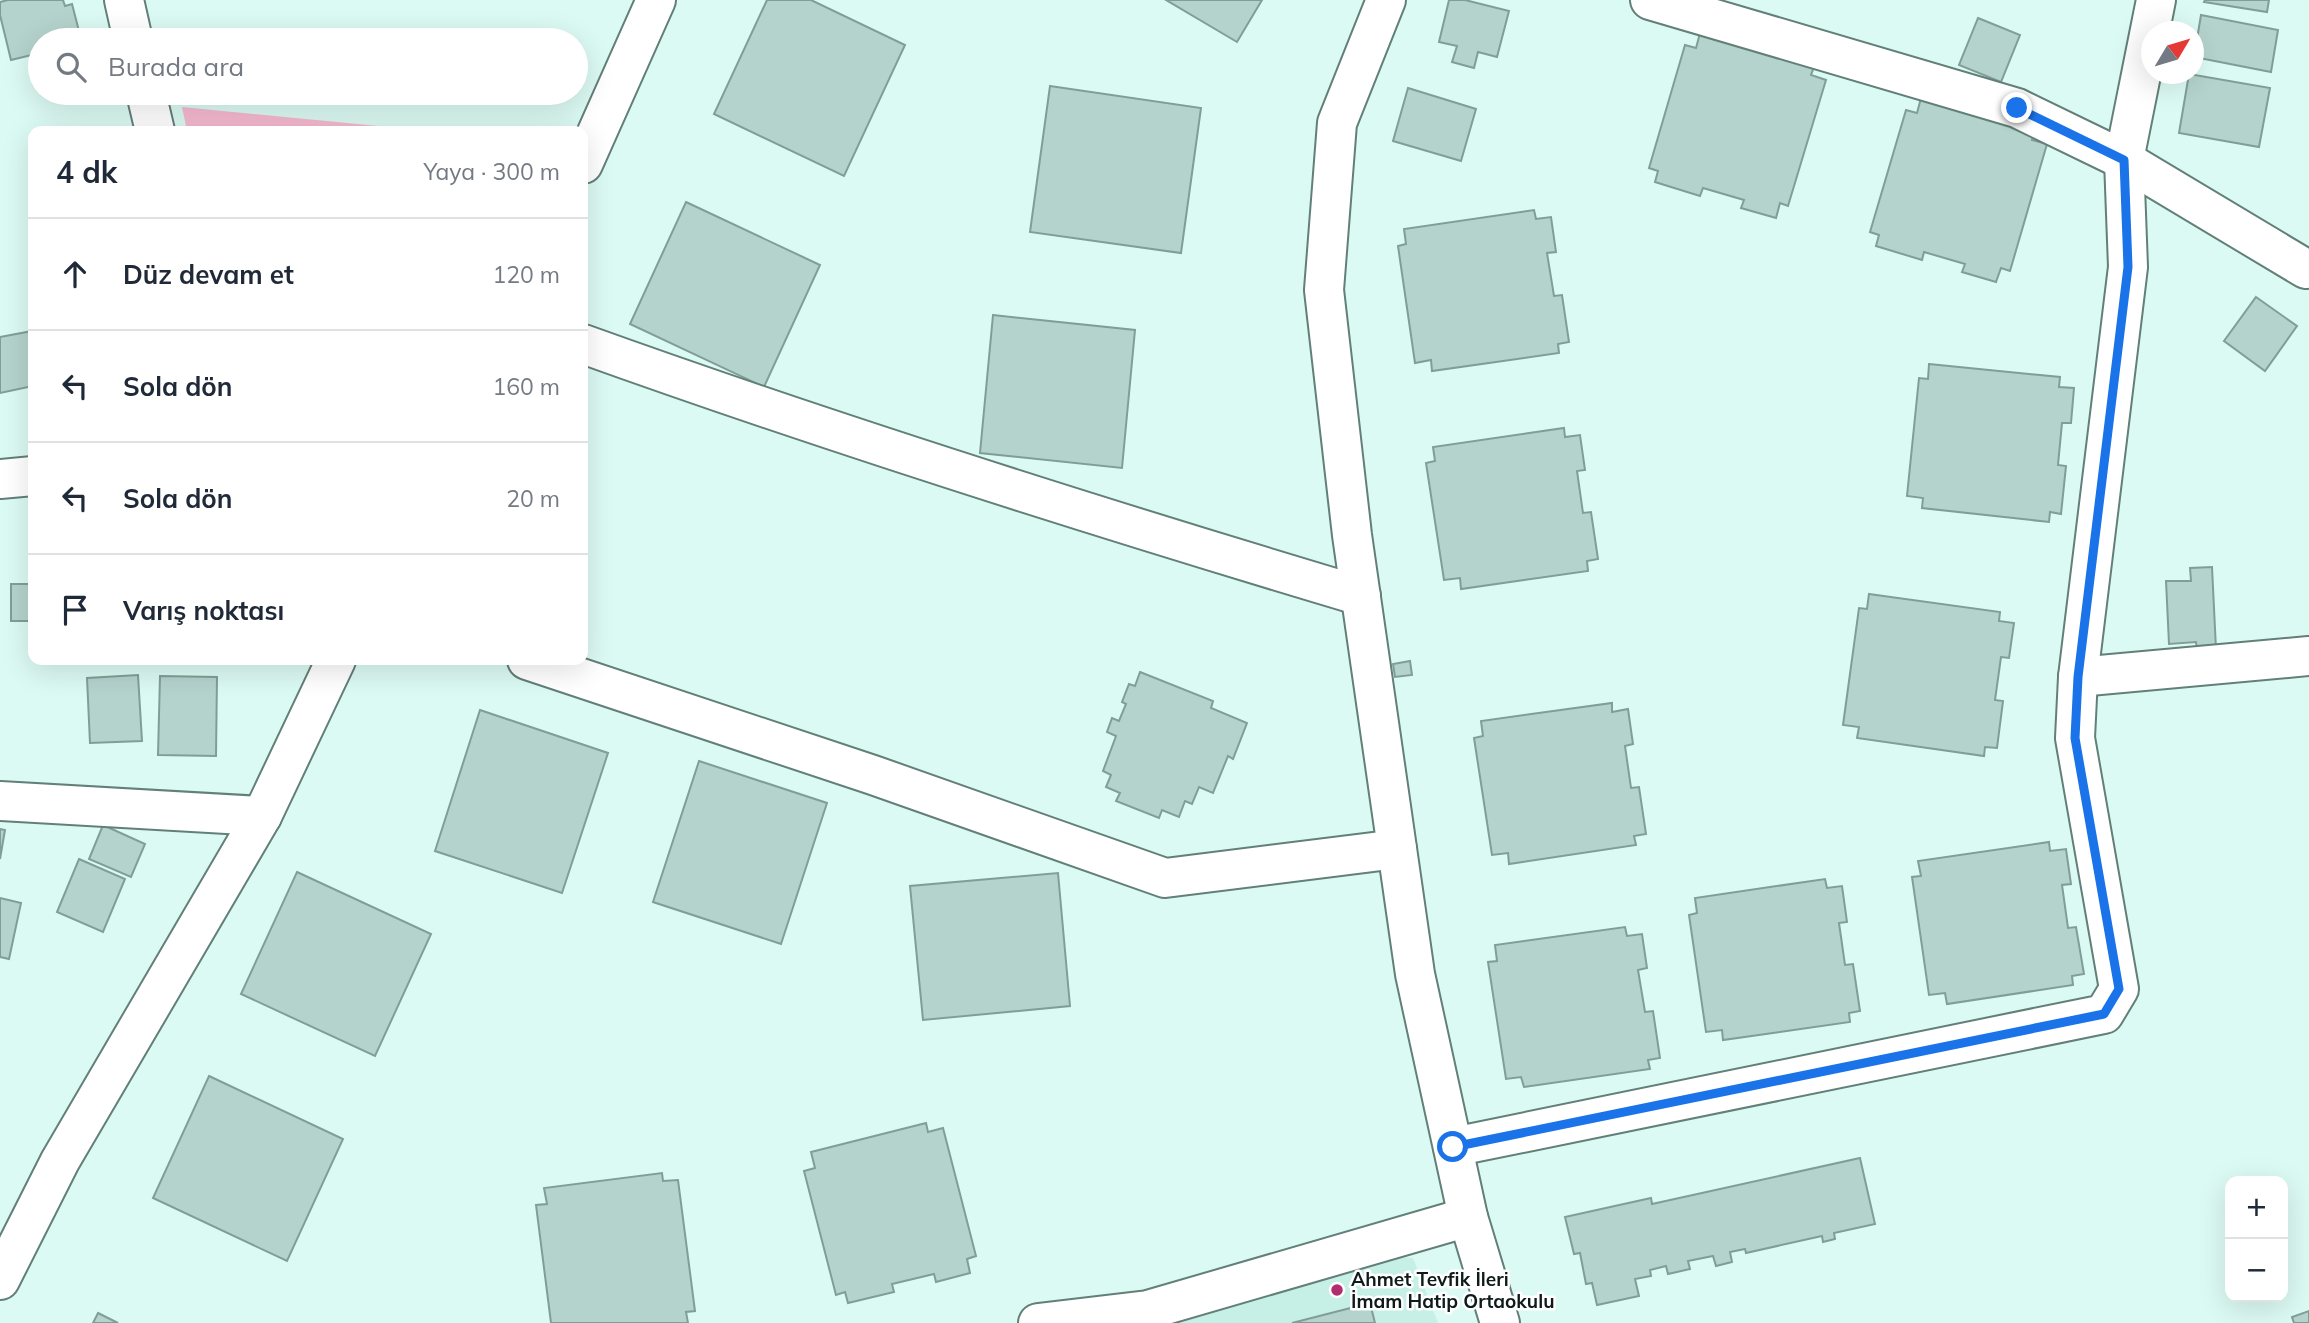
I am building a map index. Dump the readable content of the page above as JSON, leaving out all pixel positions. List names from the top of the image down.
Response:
{
  "places": ["Ahmet Tevfik İleri İmam Hatip Ortaokulu"],
  "north": "top right",
  "page": {
    "search": "Burada ara",
    "heading": ["4 dk", "Yaya · 300 m"],
    "list": [
      ["Düz devam et", "120 m"],
      ["Sola dön", "160 m"],
      ["Sola dön", "20 m"],
      "Varış noktası"
    ],
    "map_buttons": ["+", "−"]
  }
}
